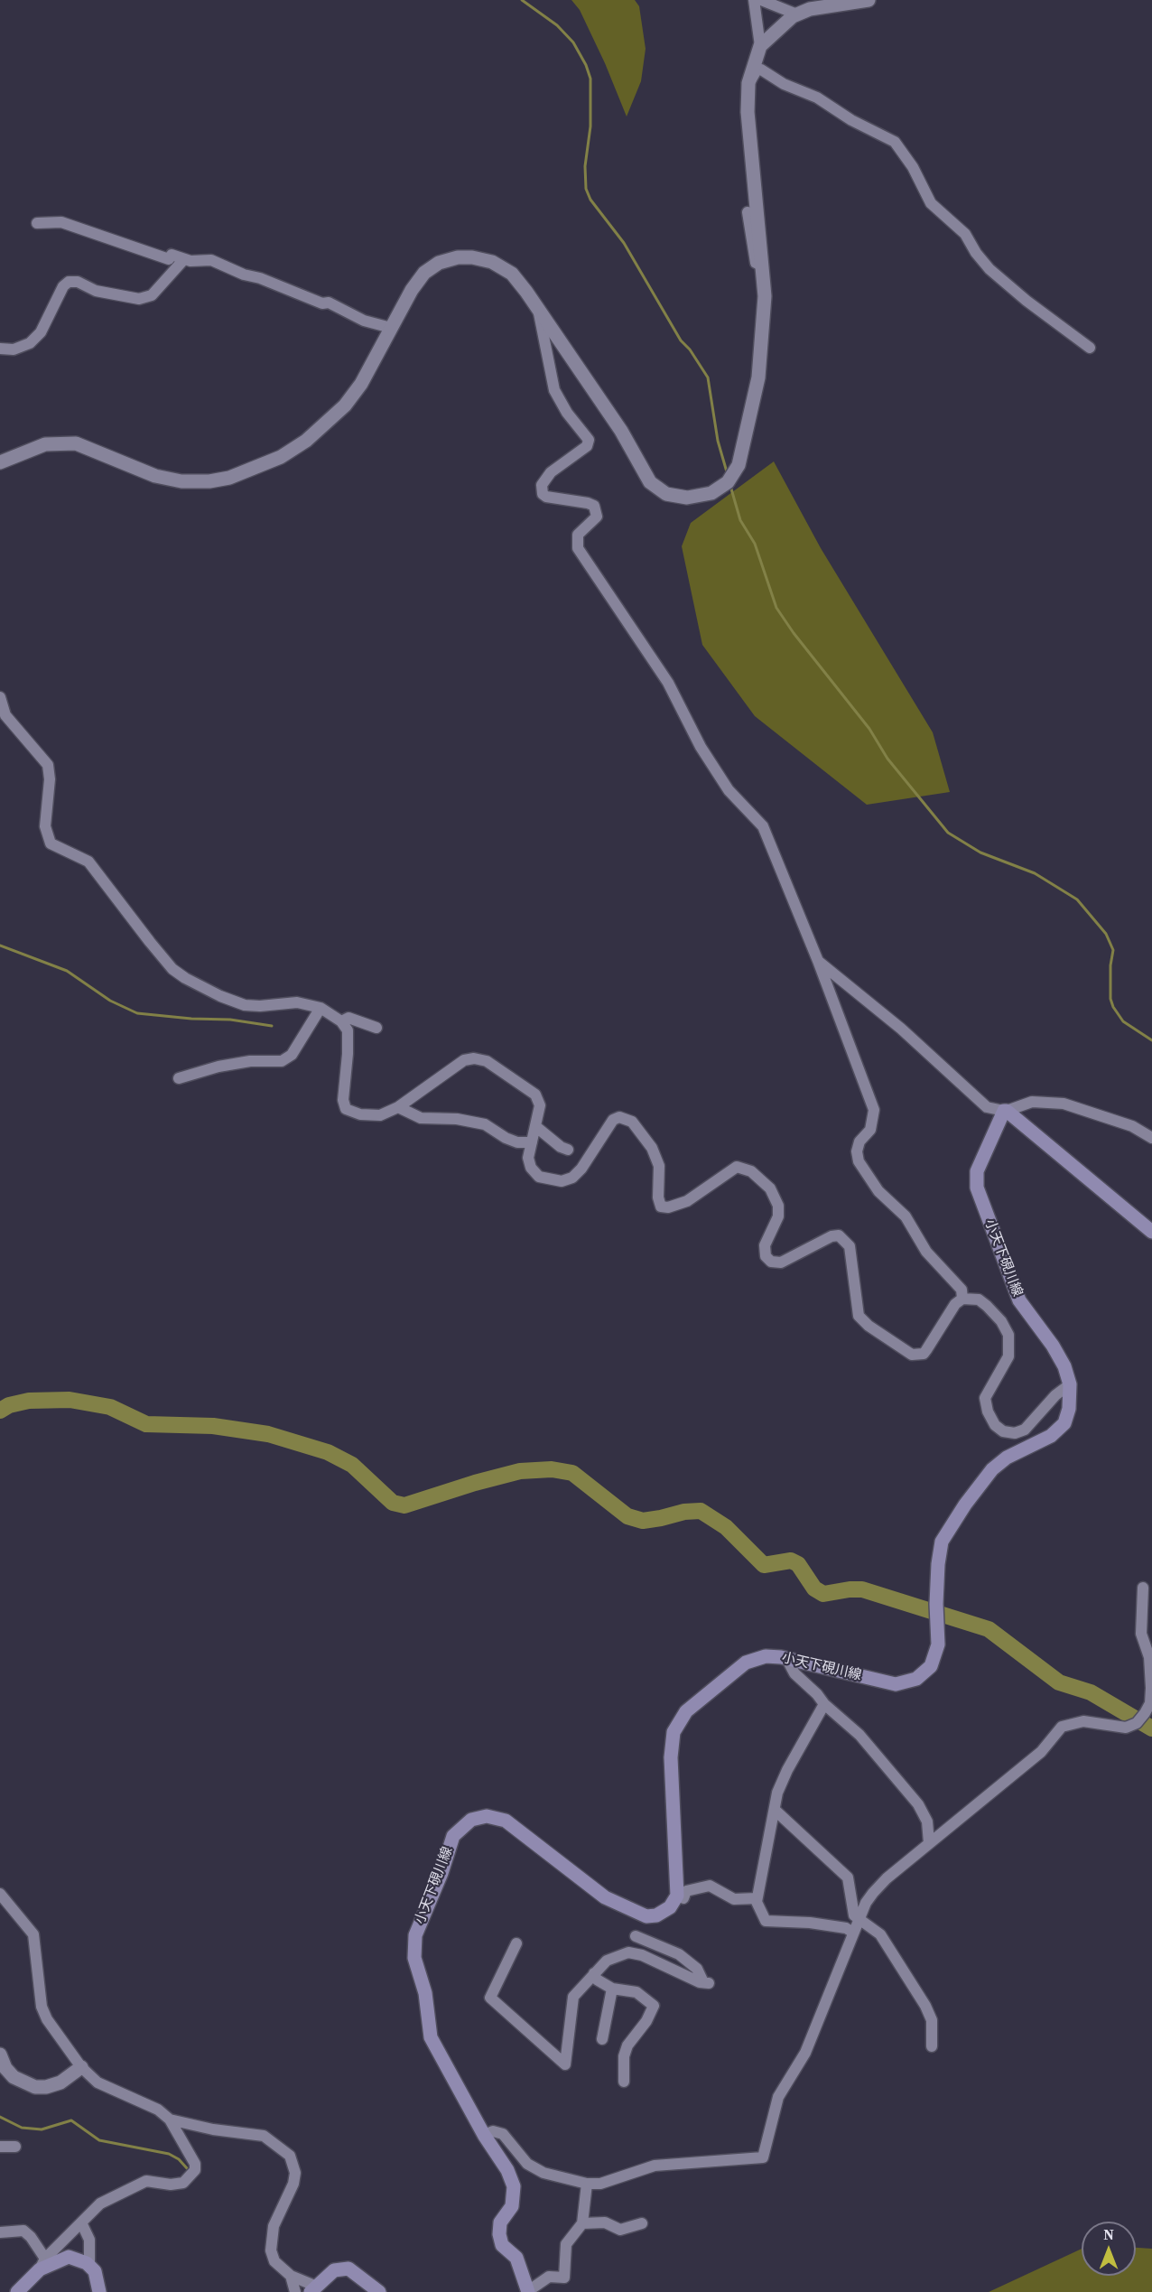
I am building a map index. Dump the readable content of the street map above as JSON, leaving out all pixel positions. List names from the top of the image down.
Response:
{
  "streets": {
    "main road": ["小天下硯川線"]
  },
  "north": "top"
}
